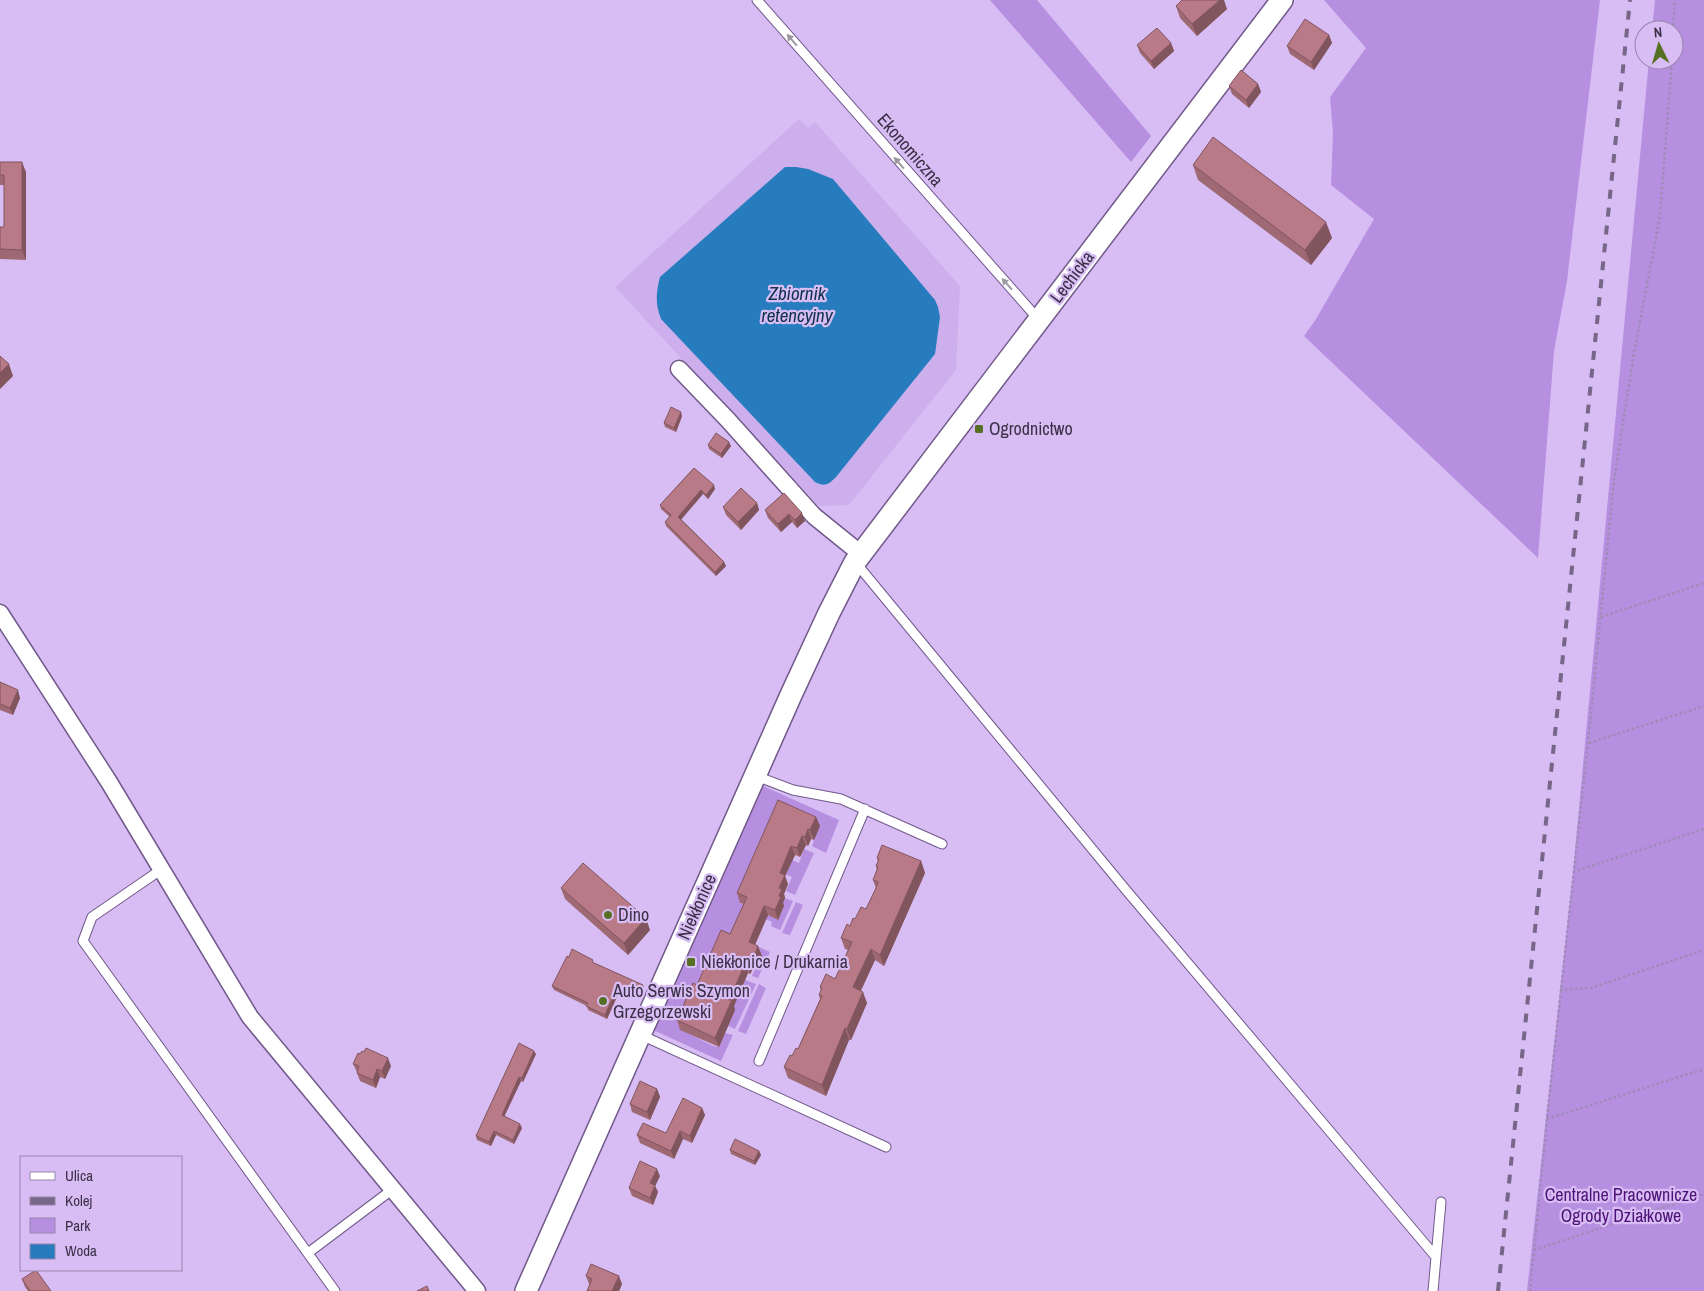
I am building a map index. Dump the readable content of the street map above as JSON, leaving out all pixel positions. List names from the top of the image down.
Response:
{
  "streets": {
    "street": ["Lechicka", "Niekłonice"],
    "lane": ["Ekonomiczna"]
  },
  "crossings": [
    ["Ekonomiczna", "Lechicka"],
    ["Lechicka", "Niekłonice"]
  ],
  "one_way": ["Ekonomiczna"],
  "water": ["Zbiornik retencyjny"],
  "parks": ["Centralne Pracownicze Ogrody Działkowe"],
  "places": {
    "transit": ["Ogrodnictwo", "Niekłonice / Drukarnia"],
    "other": ["Dino", "Auto Serwis Szymon Grzegorzewski"]
  },
  "legend": [
    "Ulica",
    "Kolej",
    "Park",
    "Woda"
  ],
  "north": "top"
}
